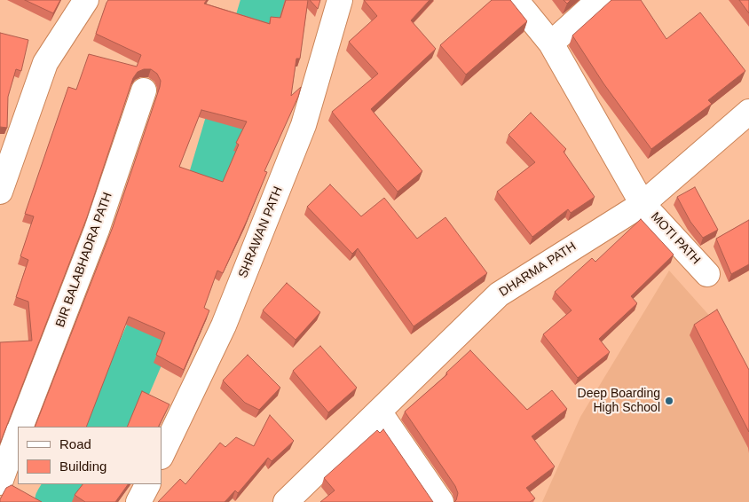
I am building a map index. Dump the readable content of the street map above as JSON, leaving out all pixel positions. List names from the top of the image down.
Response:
{
  "streets": {
    "street": [
      "SHRAWAN PATH",
      "MOTI PATH",
      "BIR BALABHADRA PATH",
      "DHARMA PATH"
    ]
  },
  "crossings": [
    ["MOTI PATH", "DHARMA PATH"]
  ],
  "places": ["Deep Boarding High School"],
  "legend": ["Road", "Building"]
}
